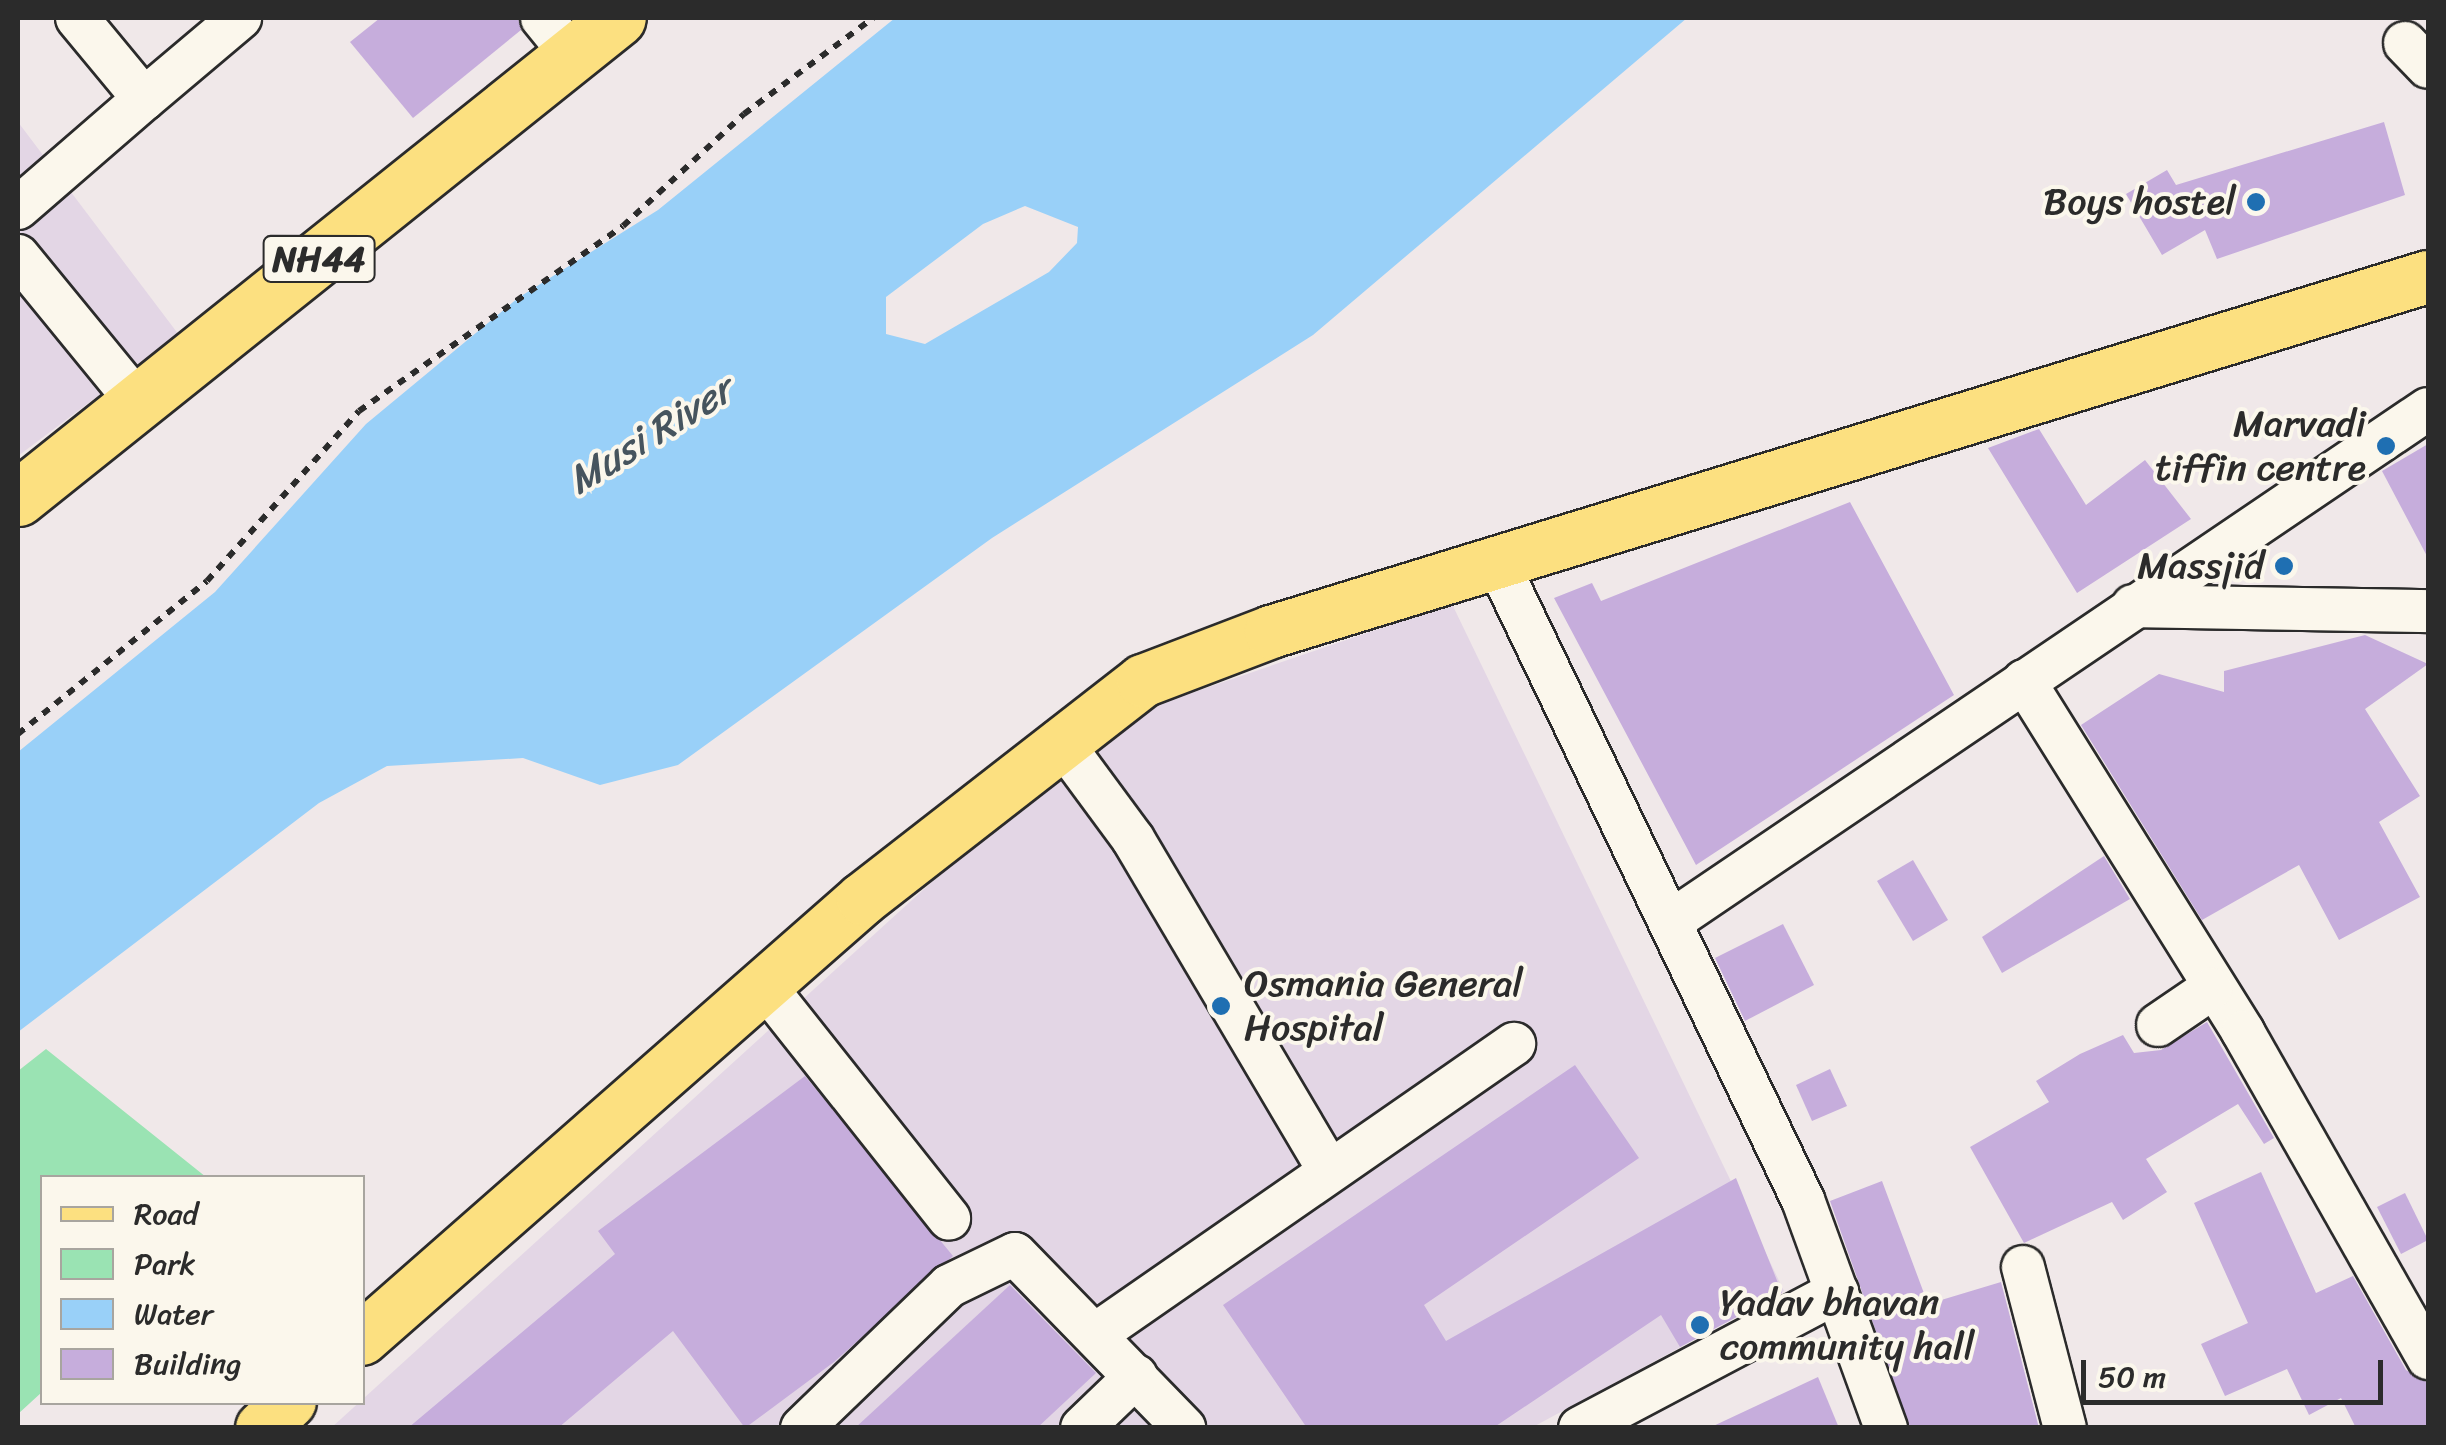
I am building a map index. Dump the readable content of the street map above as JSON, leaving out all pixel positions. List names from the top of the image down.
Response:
{
  "streets": {
    "highway": ["NH44"]
  },
  "water": ["Musi River"],
  "places": [
    "Boys hostel",
    "Marvadi tiffin centre",
    "Massjid",
    "Osmania General Hospital",
    "Yadav bhavan community hall"
  ],
  "legend": [
    "Road",
    "Park",
    "Water",
    "Building"
  ],
  "scale_bar": "50 m"
}
